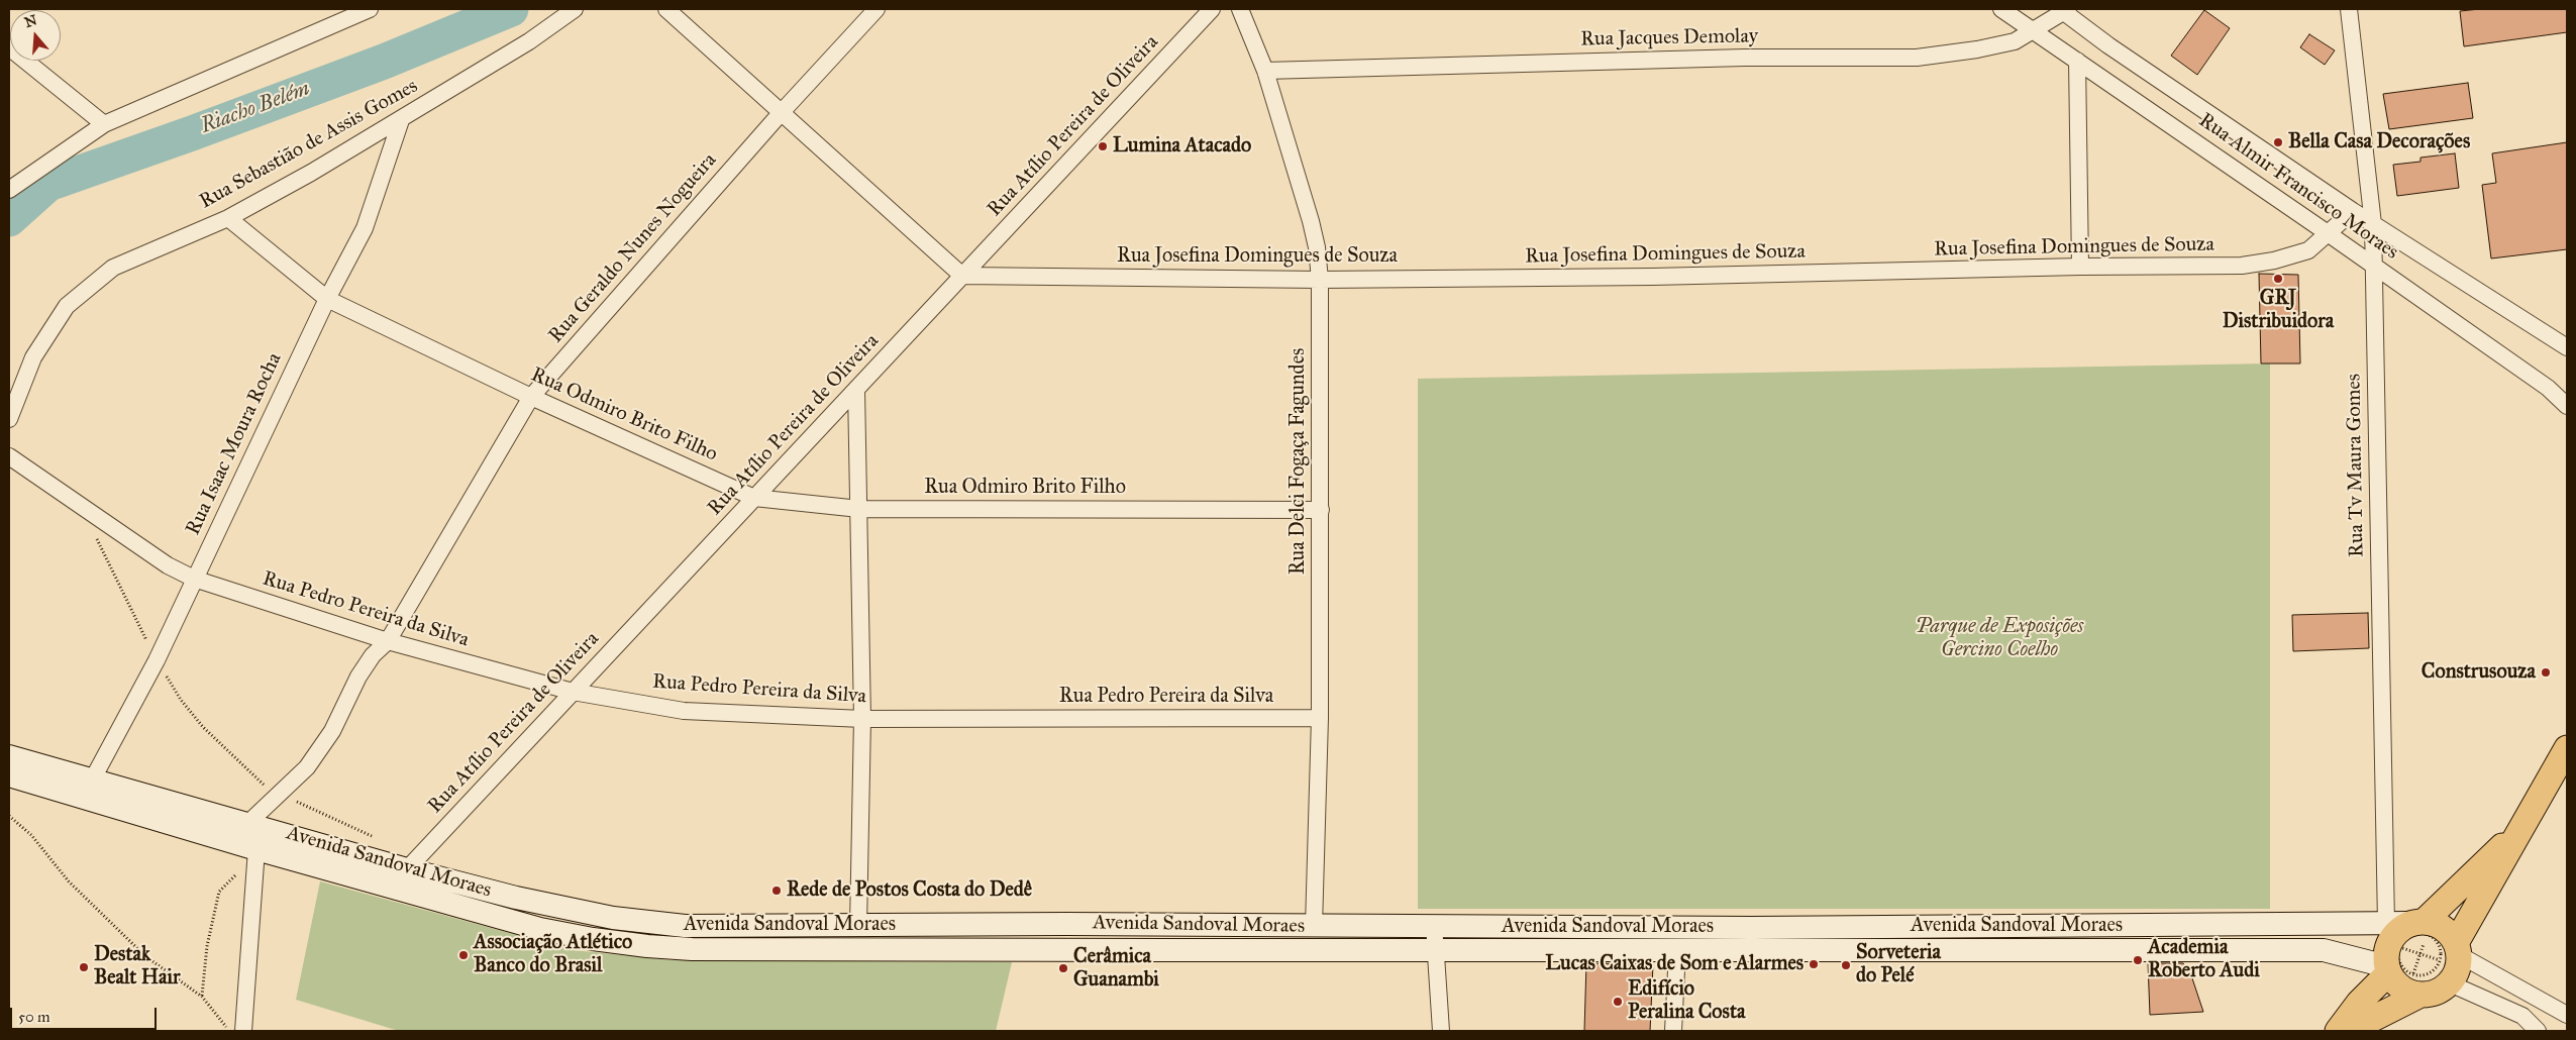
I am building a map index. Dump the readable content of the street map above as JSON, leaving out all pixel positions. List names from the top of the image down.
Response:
{
  "streets": {
    "main road": ["Avenida Sandoval Moraes"],
    "street": [
      "Rua Jacques Demolay",
      "Rua Atílio Pereira de Oliveira",
      "Rua Sebastião de Assis Gomes",
      "Rua Almir Francisco Moraes",
      "Rua Josefina Domingues de Souza",
      "Rua Geraldo Nunes Nogueira",
      "Rua Odmiro Brito Filho",
      "Rua Isaac Moura Rocha",
      "Rua Delci Fogaça Fagundes",
      "Rua Tv Maura Gomes",
      "Rua Pedro Pereira da Silva"
    ]
  },
  "crossings": [
    ["Rua Jacques Demolay", "Rua Almir Francisco Moraes"],
    ["Rua Jacques Demolay", "Rua Delci Fogaça Fagundes"],
    ["Rua Atílio Pereira de Oliveira", "Rua Josefina Domingues de Souza"],
    ["Rua Atílio Pereira de Oliveira", "Rua Odmiro Brito Filho"],
    ["Rua Atílio Pereira de Oliveira", "Rua Pedro Pereira da Silva"],
    ["Rua Atílio Pereira de Oliveira", "Avenida Sandoval Moraes"],
    ["Rua Sebastião de Assis Gomes", "Rua Odmiro Brito Filho"],
    ["Rua Sebastião de Assis Gomes", "Rua Isaac Moura Rocha"],
    ["Rua Almir Francisco Moraes", "Rua Josefina Domingues de Souza"],
    ["Rua Almir Francisco Moraes", "Rua Tv Maura Gomes"],
    ["Rua Josefina Domingues de Souza", "Rua Delci Fogaça Fagundes"],
    ["Rua Geraldo Nunes Nogueira", "Rua Odmiro Brito Filho"],
    ["Rua Geraldo Nunes Nogueira", "Rua Pedro Pereira da Silva"],
    ["Rua Geraldo Nunes Nogueira", "Avenida Sandoval Moraes"],
    ["Rua Odmiro Brito Filho", "Rua Isaac Moura Rocha"],
    ["Rua Odmiro Brito Filho", "Rua Delci Fogaça Fagundes"],
    ["Rua Isaac Moura Rocha", "Rua Pedro Pereira da Silva"],
    ["Rua Isaac Moura Rocha", "Avenida Sandoval Moraes"],
    ["Rua Delci Fogaça Fagundes", "Rua Pedro Pereira da Silva"],
    ["Rua Delci Fogaça Fagundes", "Avenida Sandoval Moraes"],
    ["Rua Tv Maura Gomes", "Avenida Sandoval Moraes"]
  ],
  "water": ["Riacho Belém"],
  "parks": ["Parque de Exposições Gercino Coelho"],
  "places": [
    "Bella Casa Decorações",
    "Lumina Atacado",
    "GRJ Distribuidora",
    "Construsouza",
    "Rede de Postos Costa do Dedê",
    "Associação Atlético Banco do Brasil",
    "Academia Roberto Audi",
    "Lucas Caixas de Som e Alarmes",
    "Sorveteria do Pelé",
    "Destak Bealt Hair",
    "Cerâmica Guanambi",
    "Edifício Peralina Costa"
  ],
  "scale_bar": "50 m",
  "north": "top"
}
